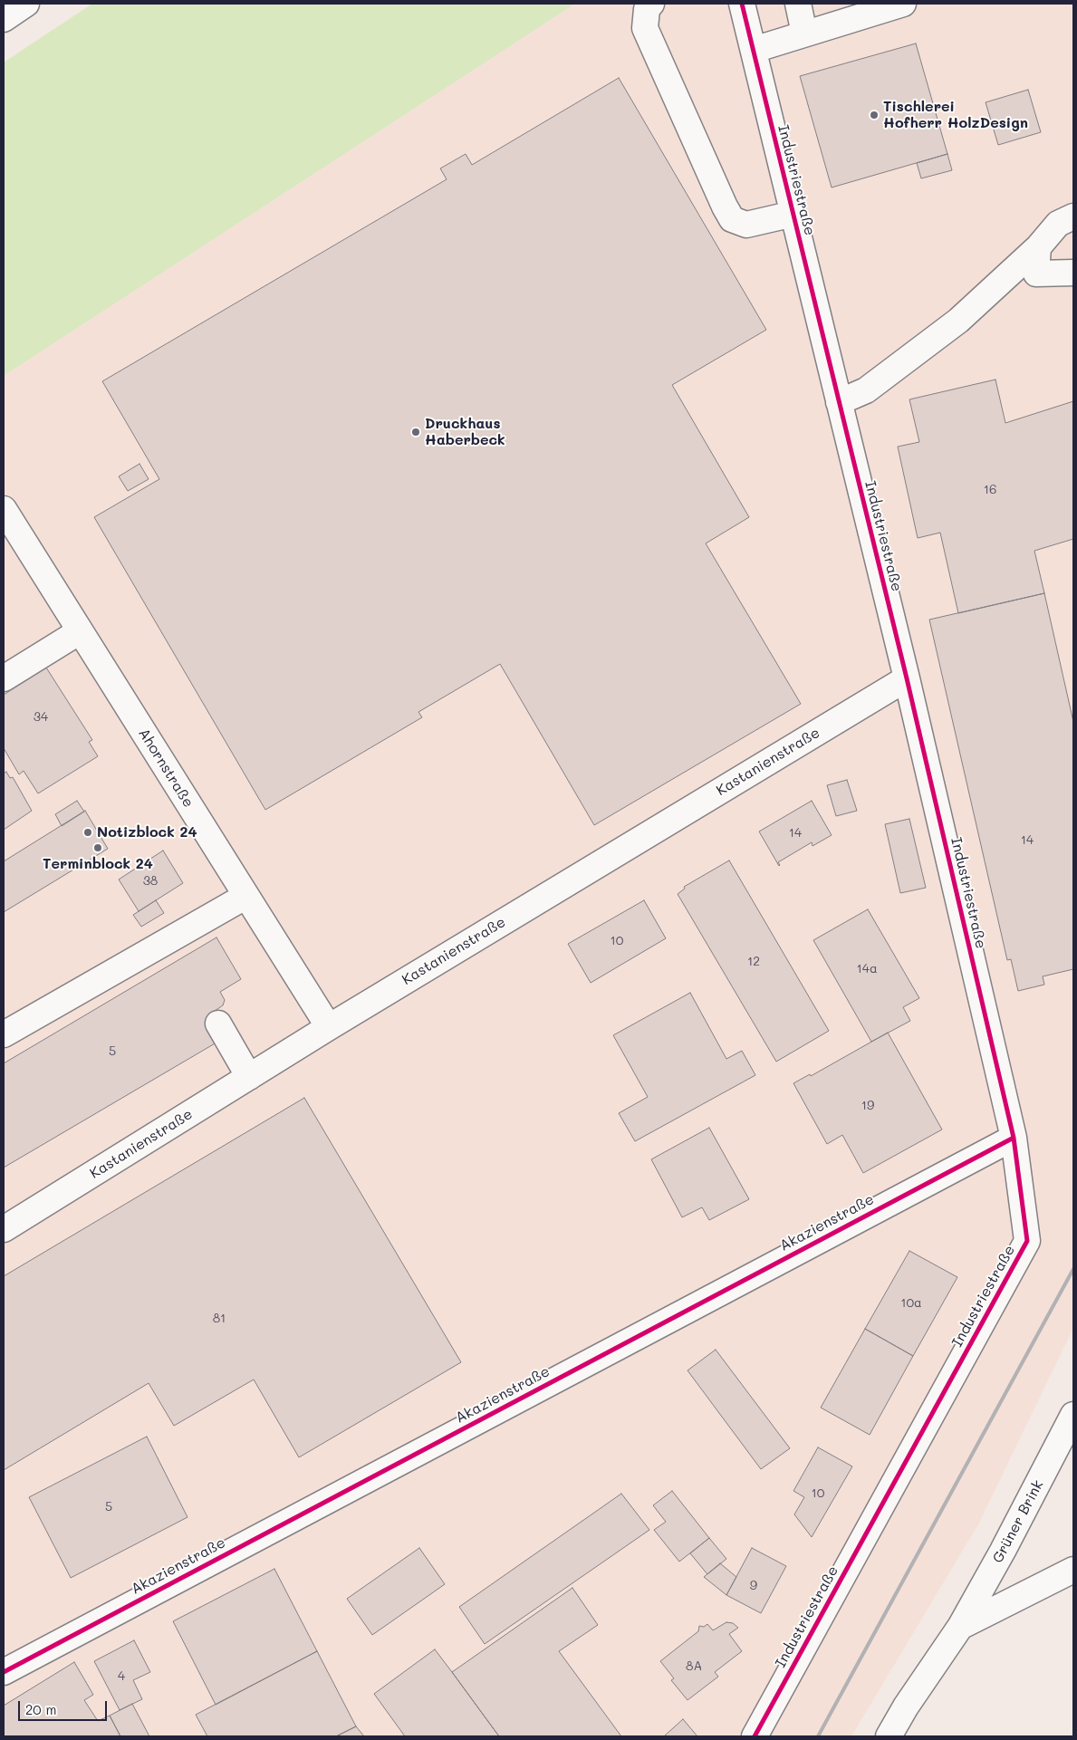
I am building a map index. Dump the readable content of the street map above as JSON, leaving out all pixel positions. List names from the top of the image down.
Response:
{
  "streets": {
    "street": [
      "Industriestraße",
      "Kastanienstraße",
      "Ahornstraße",
      "Akazienstraße",
      "Grüner Brink"
    ]
  },
  "crossings": [
    ["Industriestraße", "Kastanienstraße"],
    ["Industriestraße", "Akazienstraße"],
    ["Kastanienstraße", "Ahornstraße"]
  ],
  "places": [
    "Tischlerei Hofherr HolzDesign",
    "Druckhaus Haberbeck",
    "Notizblock 24",
    "Terminblock 24"
  ],
  "house_numbers": [
    "16",
    "34",
    "14",
    "14",
    "38",
    "10",
    "12",
    "14a",
    "5",
    "19",
    "10a",
    "81",
    "10",
    "5",
    "9",
    "8A",
    "4"
  ],
  "scale_bar": "20 m"
}
